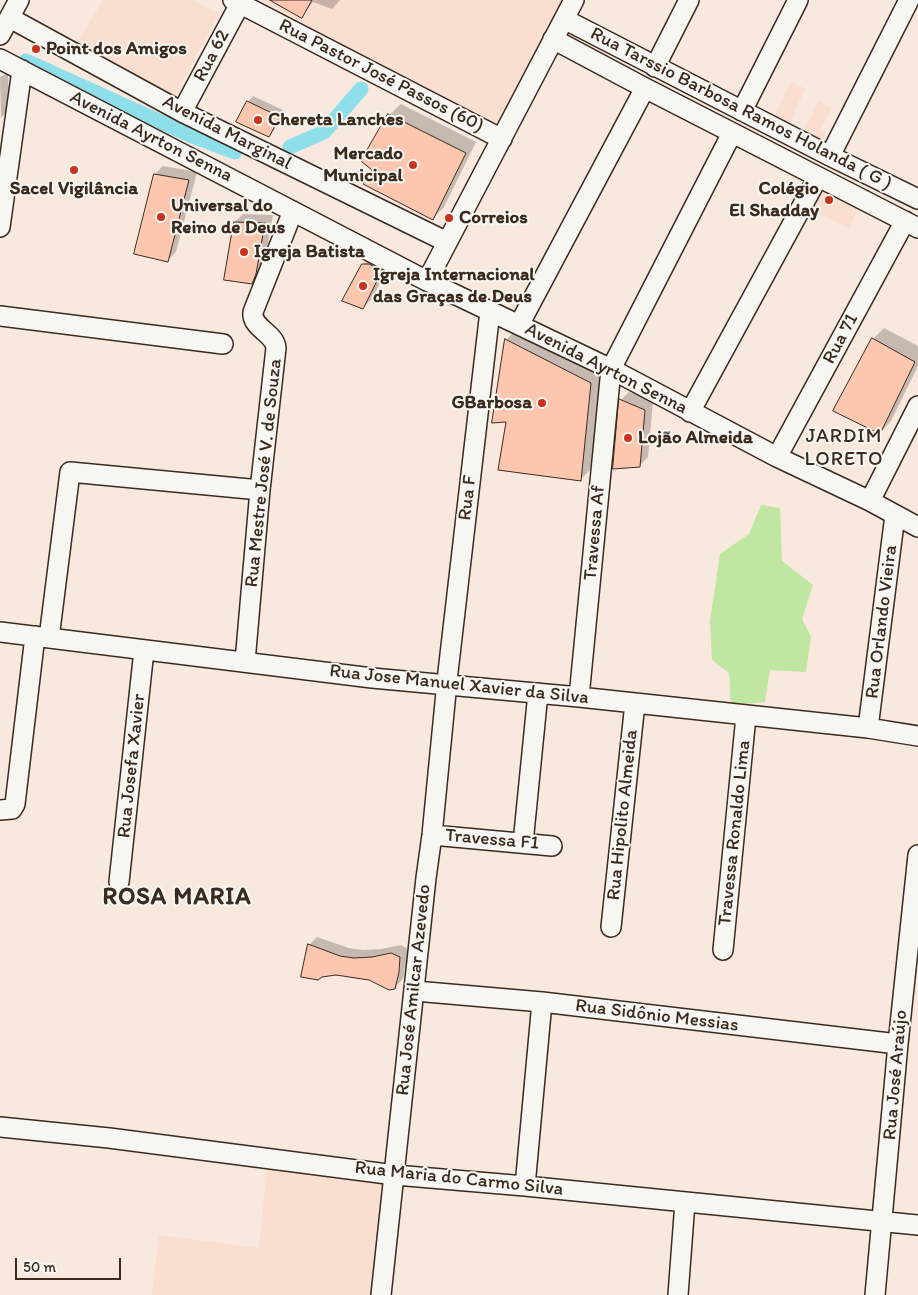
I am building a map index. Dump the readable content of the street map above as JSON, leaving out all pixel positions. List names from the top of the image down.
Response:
{
  "streets": {
    "street": [
      "Rua 62",
      "Rua Pastor José Passos (60)",
      "Rua Tarssio Barbosa Ramos Holanda ( G )",
      "Avenida Marginal",
      "Avenida Ayrton Senna",
      "Rua 71",
      "Rua Mestre José V. de Souza",
      "Rua F",
      "Travessa Af",
      "Rua Orlando Vieira",
      "Rua Jose Manuel Xavier da Silva",
      "Rua Josefa Xavier",
      "Rua Hipolito Almeida",
      "Travessa Ronaldo Lima",
      "Travessa F1",
      "Rua José Amilcar Azevedo",
      "Rua Sidônio Messias",
      "Rua José Araújo",
      "Rua Maria do Carmo Silva"
    ]
  },
  "crossings": [
    ["Rua 62", "Rua Pastor José Passos (60)"],
    ["Rua 62", "Avenida Marginal"],
    ["Rua Tarssio Barbosa Ramos Holanda ( G )", "Rua 71"],
    ["Avenida Ayrton Senna", "Rua 71"],
    ["Avenida Ayrton Senna", "Rua Mestre José V. de Souza"],
    ["Avenida Ayrton Senna", "Rua F"],
    ["Avenida Ayrton Senna", "Travessa Af"],
    ["Avenida Ayrton Senna", "Rua Orlando Vieira"],
    ["Rua Mestre José V. de Souza", "Rua Jose Manuel Xavier da Silva"],
    ["Rua F", "Rua Jose Manuel Xavier da Silva"],
    ["Rua F", "Rua José Amilcar Azevedo"],
    ["Travessa Af", "Rua Jose Manuel Xavier da Silva"],
    ["Rua Orlando Vieira", "Rua Jose Manuel Xavier da Silva"],
    ["Rua Jose Manuel Xavier da Silva", "Rua Josefa Xavier"],
    ["Rua Jose Manuel Xavier da Silva", "Rua Hipolito Almeida"],
    ["Rua Jose Manuel Xavier da Silva", "Travessa Ronaldo Lima"],
    ["Rua Jose Manuel Xavier da Silva", "Rua José Amilcar Azevedo"],
    ["Travessa F1", "Rua José Amilcar Azevedo"],
    ["Rua José Amilcar Azevedo", "Rua Sidônio Messias"],
    ["Rua José Amilcar Azevedo", "Rua Maria do Carmo Silva"],
    ["Rua Sidônio Messias", "Rua José Araújo"],
    ["Rua José Araújo", "Rua Maria do Carmo Silva"]
  ],
  "districts": ["JARDIM LORETO", "ROSA MARIA"],
  "places": [
    "Point dos Amigos",
    "Chereta Lanches",
    "Mercado Municipal",
    "Sacel Vigilância",
    "Colégio El Shadday",
    "Universal do Reino de Deus",
    "Correios",
    "Igreja Batista",
    "Igreja Internacional das Graças de Deus",
    "GBarbosa",
    "Lojão Almeida"
  ],
  "scale_bar": "50 m"
}
